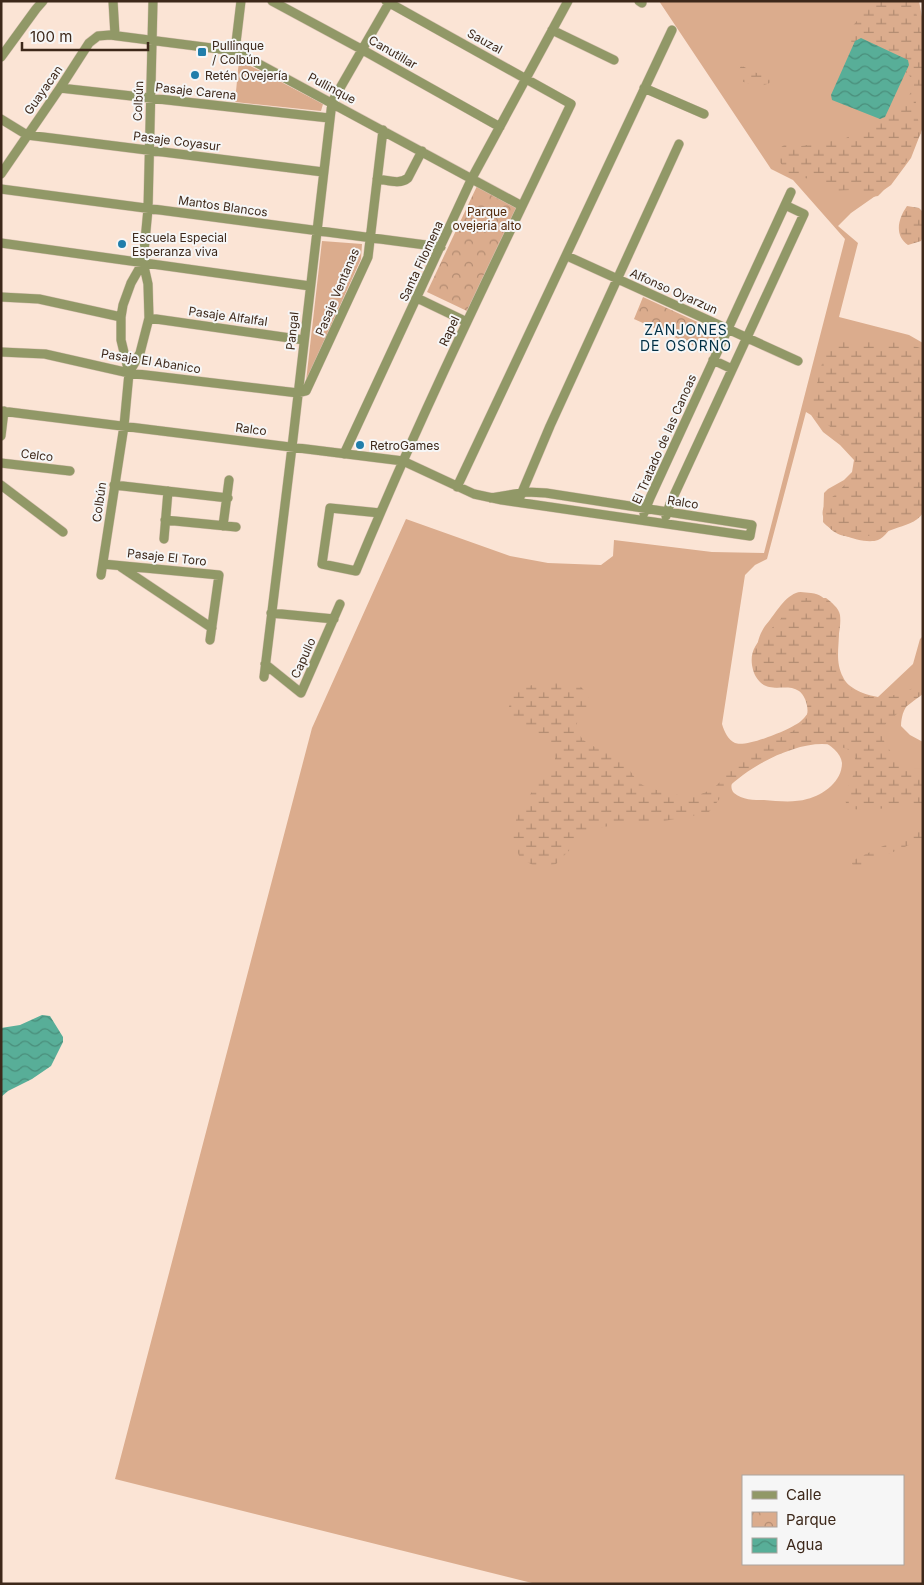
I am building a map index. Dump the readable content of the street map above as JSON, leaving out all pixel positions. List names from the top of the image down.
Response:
{
  "streets": {
    "street": [
      "Sauzal",
      "Canutillar",
      "Pullinque",
      "Guayacan",
      "Pasaje Carena",
      "Colbún",
      "Pasaje Coyasur",
      "Mantos Blancos",
      "Santa Filomena",
      "Alfonso Oyarzun",
      "Pasaje Ventanas",
      "Pasaje Alfalfal",
      "Pangal",
      "Rapel",
      "Pasaje El Abanico",
      "Ralco",
      "El Tratado de las Canoas",
      "Celco",
      "Pasaje El Toro",
      "Capullo"
    ]
  },
  "crossings": [
    ["Sauzal", "Santa Filomena"],
    ["Sauzal", "Pangal"],
    ["Sauzal", "Rapel"],
    ["Canutillar", "Santa Filomena"],
    ["Canutillar", "Pangal"],
    ["Pullinque", "Guayacan"],
    ["Pullinque", "Colbún"],
    ["Pullinque", "Santa Filomena"],
    ["Pullinque", "Pasaje Ventanas"],
    ["Pullinque", "Pangal"],
    ["Pullinque", "Rapel"],
    ["Guayacan", "Pasaje Carena"],
    ["Guayacan", "Pasaje Coyasur"],
    ["Pasaje Carena", "Colbún"],
    ["Pasaje Carena", "Pangal"],
    ["Colbún", "Pasaje Coyasur"],
    ["Colbún", "Mantos Blancos"],
    ["Colbún", "Pasaje Alfalfal"],
    ["Colbún", "Pasaje El Abanico"],
    ["Colbún", "Ralco"],
    ["Colbún", "Pasaje El Toro"],
    ["Pasaje Coyasur", "Pangal"],
    ["Mantos Blancos", "Santa Filomena"],
    ["Mantos Blancos", "Pasaje Ventanas"],
    ["Mantos Blancos", "Pangal"],
    ["Santa Filomena", "Ralco"],
    ["Alfonso Oyarzun", "El Tratado de las Canoas"],
    ["Pasaje Ventanas", "Pangal"],
    ["Pasaje Ventanas", "Pasaje El Abanico"],
    ["Pasaje Alfalfal", "Pangal"],
    ["Pangal", "Pasaje El Abanico"],
    ["Pangal", "Ralco"],
    ["Pangal", "Capullo"],
    ["Rapel", "Ralco"],
    ["Ralco", "El Tratado de las Canoas"]
  ],
  "districts": ["ZANJONES DE OSORNO"],
  "parks": ["Parque ovejeria alto"],
  "places": {
    "transit": ["Pullinque / Colbún"],
    "other": ["Retén Ovejería", "Escuela Especial Esperanza viva", "RetroGames"]
  },
  "legend": ["Calle", "Parque", "Agua"],
  "scale_bar": "100 m"
}
